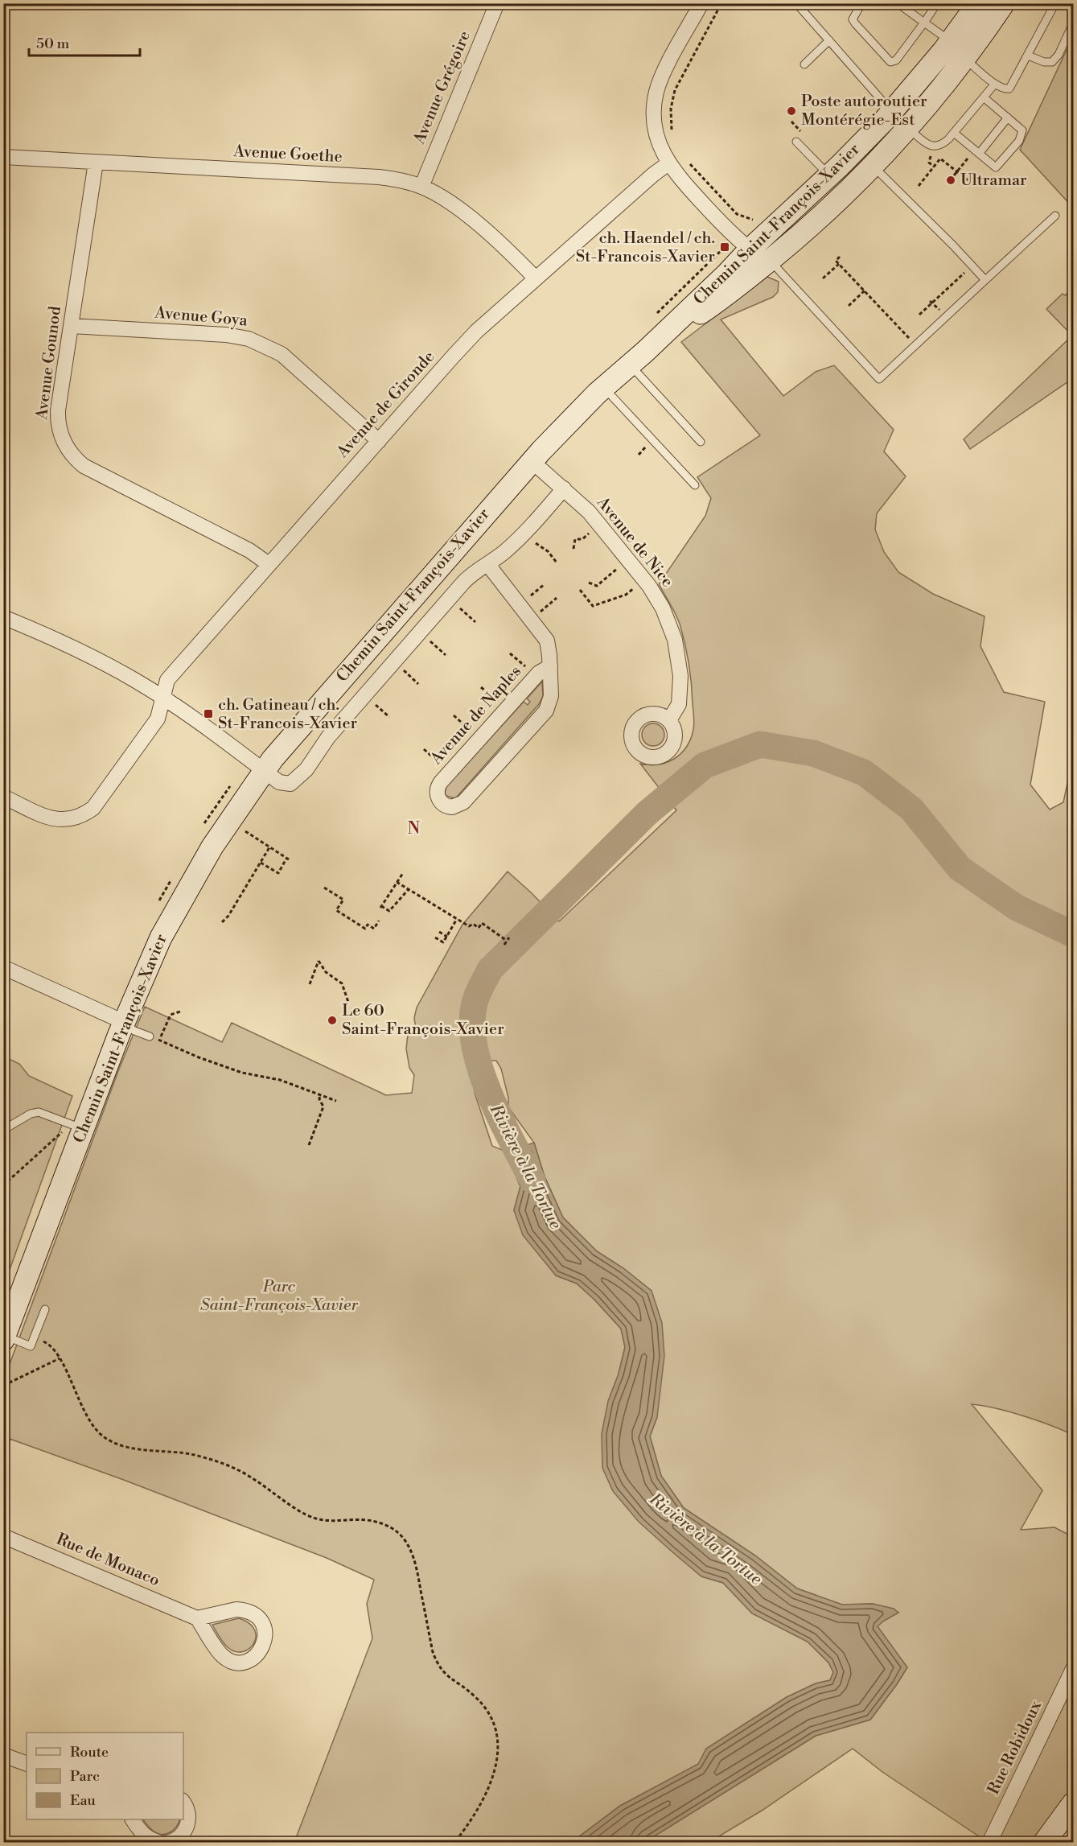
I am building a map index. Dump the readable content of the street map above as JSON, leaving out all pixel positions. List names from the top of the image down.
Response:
{
  "streets": {
    "street": [
      "Avenue Grégoire",
      "Avenue Goethe",
      "Chemin Saint-François-Xavier",
      "Avenue Goya",
      "Avenue Gounod",
      "Avenue de Gironde",
      "Avenue de Nice",
      "Avenue de Naples",
      "Rue de Monaco",
      "Rue Robidoux"
    ]
  },
  "crossings": [
    ["Avenue Grégoire", "Avenue Goethe"],
    ["Avenue Goethe", "Avenue Gounod"],
    ["Avenue Goethe", "Avenue de Gironde"],
    ["Chemin Saint-François-Xavier", "Avenue de Nice"],
    ["Avenue Goya", "Avenue Gounod"],
    ["Avenue Goya", "Avenue de Gironde"],
    ["Avenue Gounod", "Avenue de Gironde"]
  ],
  "districts": ["N"],
  "water": ["Rivière à la Tortue"],
  "parks": ["Parc Saint-François-Xavier"],
  "places": {
    "other": ["Poste autoroutier Montérégie-Est", "Ultramar", "Le 60 Saint-François-Xavier"],
    "transit": ["ch. Haendel / ch. St-Francois-Xavier", "ch. Gatineau / ch. St-Francois-Xavier"]
  },
  "legend": ["Route", "Parc", "Eau"],
  "scale_bar": "50 m"
}
